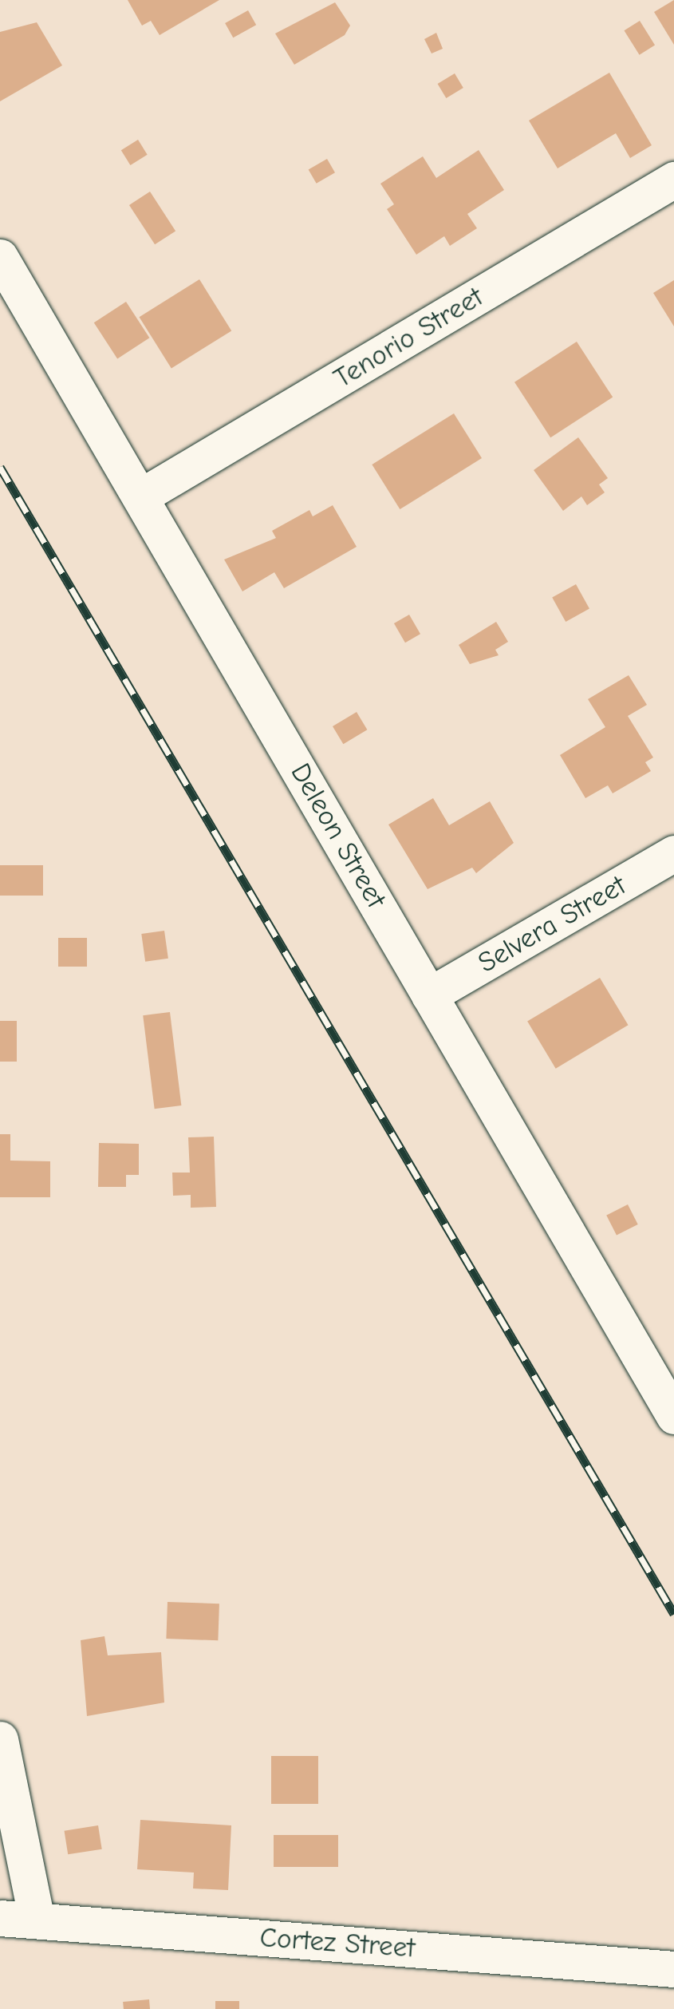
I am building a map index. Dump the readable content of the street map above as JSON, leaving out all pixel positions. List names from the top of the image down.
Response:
{
  "streets": {
    "street": [
      "Tenorio Street",
      "Deleon Street",
      "Selvera Street",
      "Cortez Street"
    ]
  },
  "crossings": [
    ["Tenorio Street", "Deleon Street"],
    ["Deleon Street", "Selvera Street"]
  ]
}
